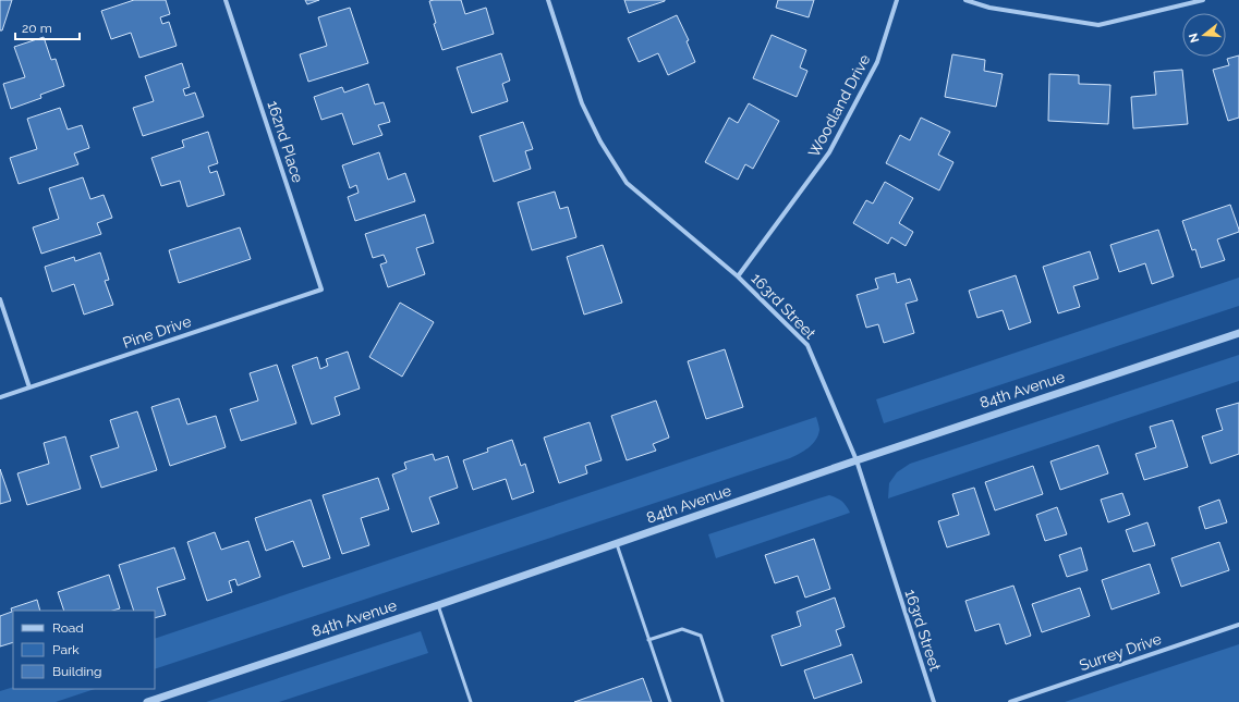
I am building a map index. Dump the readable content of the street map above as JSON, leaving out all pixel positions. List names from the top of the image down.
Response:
{
  "streets": {
    "street": [
      "Woodland Drive",
      "162nd Place",
      "163rd Street",
      "Pine Drive",
      "84th Avenue",
      "Surrey Drive"
    ]
  },
  "crossings": [
    ["Woodland Drive", "163rd Street"],
    ["162nd Place", "Pine Drive"],
    ["163rd Street", "84th Avenue"]
  ],
  "legend": ["Road", "Park", "Building"],
  "scale_bar": "20 m",
  "north": "left"
}
